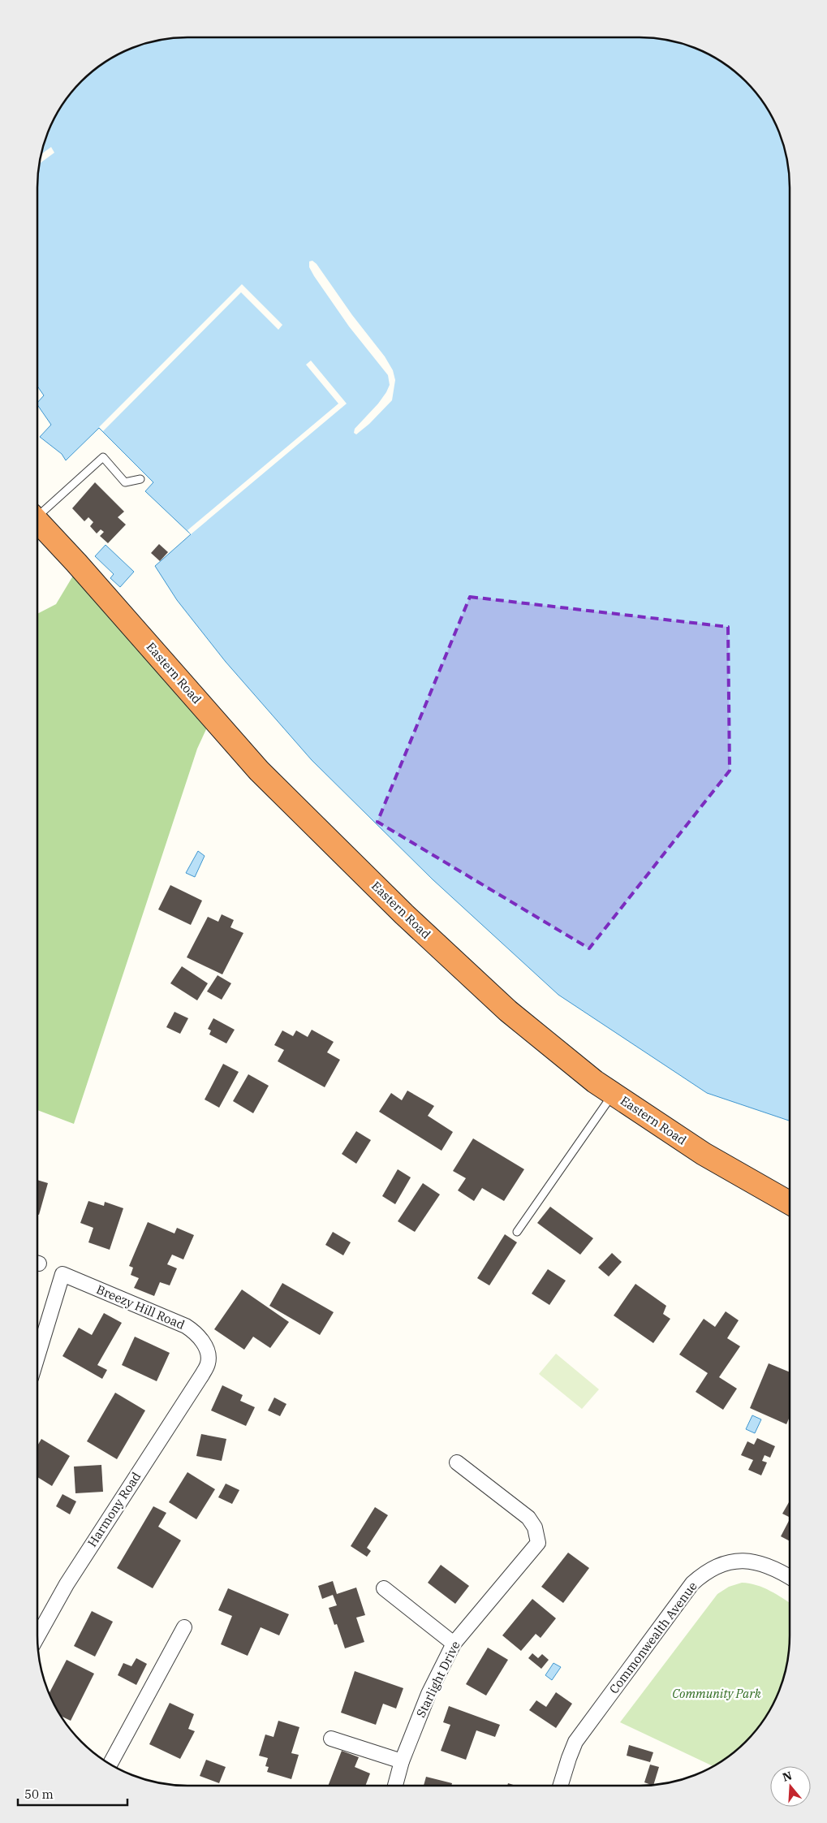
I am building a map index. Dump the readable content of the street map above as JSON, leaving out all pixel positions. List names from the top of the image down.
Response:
{
  "streets": {
    "highway": ["Eastern Road"],
    "street": [
      "Breezy Hill Road",
      "Harmony Road",
      "Commonwealth Avenue",
      "Starlight Drive"
    ]
  },
  "crossings": [
    ["Breezy Hill Road", "Harmony Road"]
  ],
  "parks": ["Community Park"],
  "scale_bar": "50 m",
  "north": "top"
}
